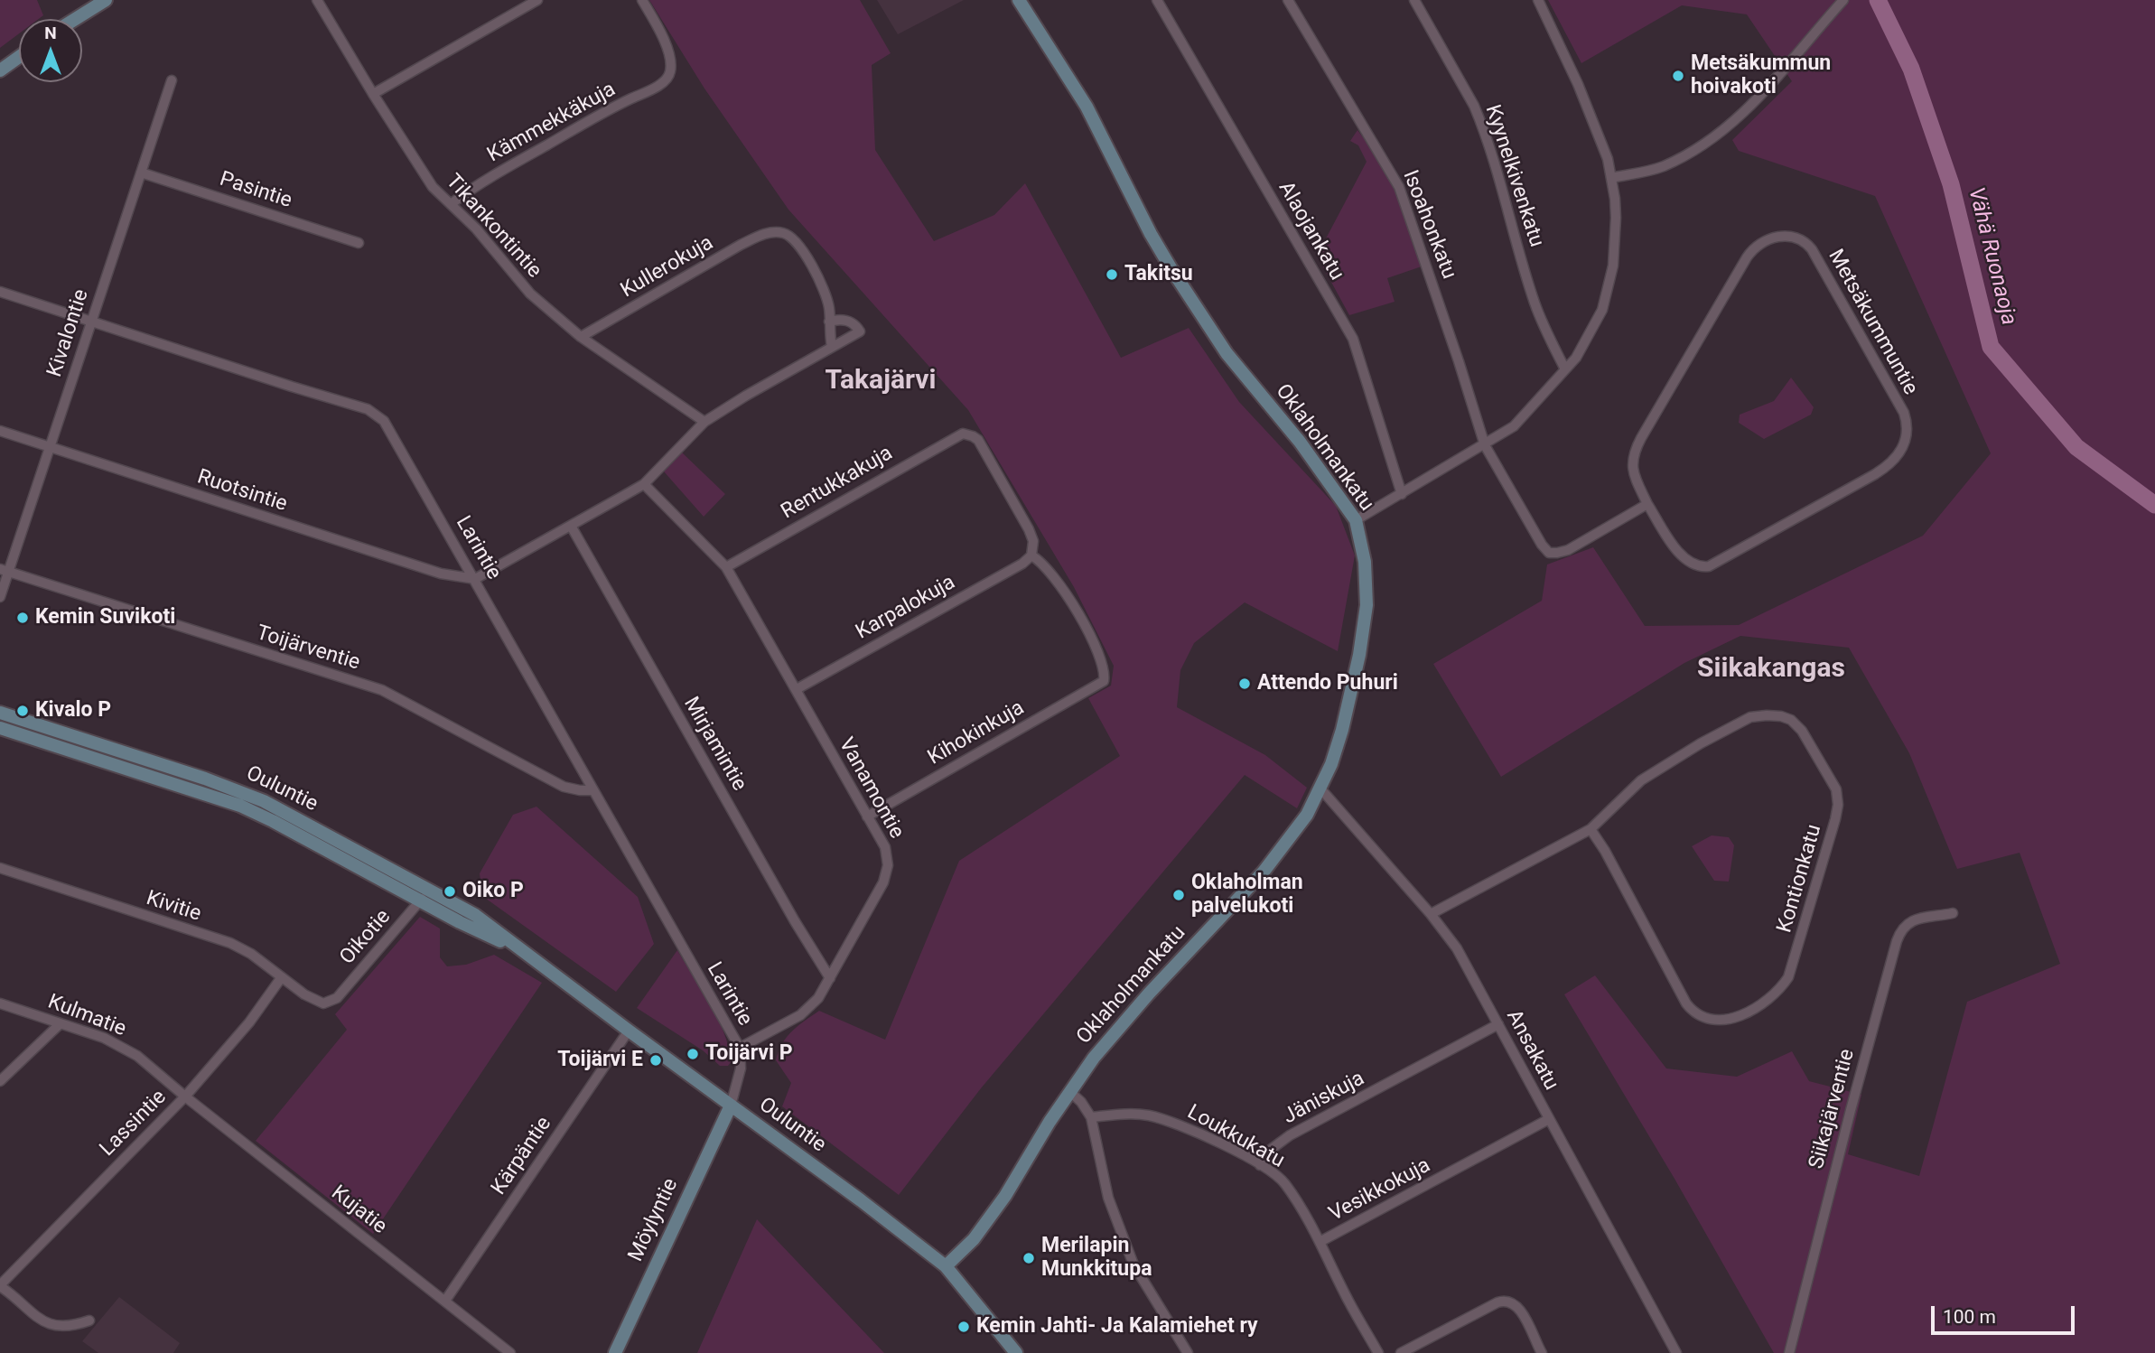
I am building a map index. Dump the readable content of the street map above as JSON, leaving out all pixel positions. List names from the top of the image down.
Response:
{
  "streets": {
    "street": [
      "Kämmekkäkuja",
      "Kyynelkivenkatu",
      "Pasintie",
      "Isoahonkatu",
      "Tikankontintie",
      "Alaojankatu",
      "Kullerokuja",
      "Metsäkummuntie",
      "Kivalontie",
      "Oklaholmankatu",
      "Rentukkakuja",
      "Ruotsintie",
      "Larintie",
      "Karpalokuja",
      "Toijärventie",
      "Kihokinkuja",
      "Mirjamintie",
      "Vanamontie",
      "Ouluntie",
      "Kontionkatu",
      "Kivitie",
      "Oikotie",
      "Kulmatie",
      "Ansakatu",
      "Jäniskuja",
      "Siikajärventie",
      "Lassintie",
      "Loukkukatu",
      "Kärpäntie",
      "Vesikkokuja",
      "Kujatie",
      "Möylyntie"
    ]
  },
  "crossings": [
    ["Kämmekkäkuja", "Tikankontintie"],
    ["Pasintie", "Kivalontie"],
    ["Tikankontintie", "Kullerokuja"],
    ["Kivalontie", "Ruotsintie"],
    ["Kivalontie", "Larintie"],
    ["Kivalontie", "Toijärventie"],
    ["Oklaholmankatu", "Ouluntie"],
    ["Oklaholmankatu", "Ansakatu"],
    ["Rentukkakuja", "Karpalokuja"],
    ["Rentukkakuja", "Kihokinkuja"],
    ["Rentukkakuja", "Vanamontie"],
    ["Ruotsintie", "Larintie"],
    ["Larintie", "Toijärventie"],
    ["Larintie", "Vanamontie"],
    ["Karpalokuja", "Kihokinkuja"],
    ["Karpalokuja", "Vanamontie"],
    ["Kihokinkuja", "Vanamontie"],
    ["Mirjamintie", "Vanamontie"],
    ["Ouluntie", "Oikotie"],
    ["Ouluntie", "Kärpäntie"],
    ["Ouluntie", "Möylyntie"],
    ["Kontionkatu", "Ansakatu"],
    ["Kivitie", "Oikotie"],
    ["Kivitie", "Lassintie"],
    ["Kulmatie", "Lassintie"],
    ["Kulmatie", "Kujatie"],
    ["Ansakatu", "Jäniskuja"],
    ["Ansakatu", "Vesikkokuja"],
    ["Jäniskuja", "Loukkukatu"],
    ["Lassintie", "Kujatie"],
    ["Loukkukatu", "Vesikkokuja"],
    ["Kärpäntie", "Kujatie"]
  ],
  "districts": ["Takajärvi", "Siikakangas"],
  "water": ["Vähä Ruonaoja"],
  "places": [
    "Metsäkummun hoivakoti",
    "Takitsu",
    "Kemin Suvikoti",
    "Attendo Puhuri",
    "Kivalo P",
    "Oiko P",
    "Oklaholman palvelukoti",
    "Toijärvi P",
    "Toijärvi E",
    "Merilapin Munkkitupa",
    "Kemin Jahti- Ja Kalamiehet ry"
  ],
  "scale_bar": "100 m",
  "north": "top"
}
